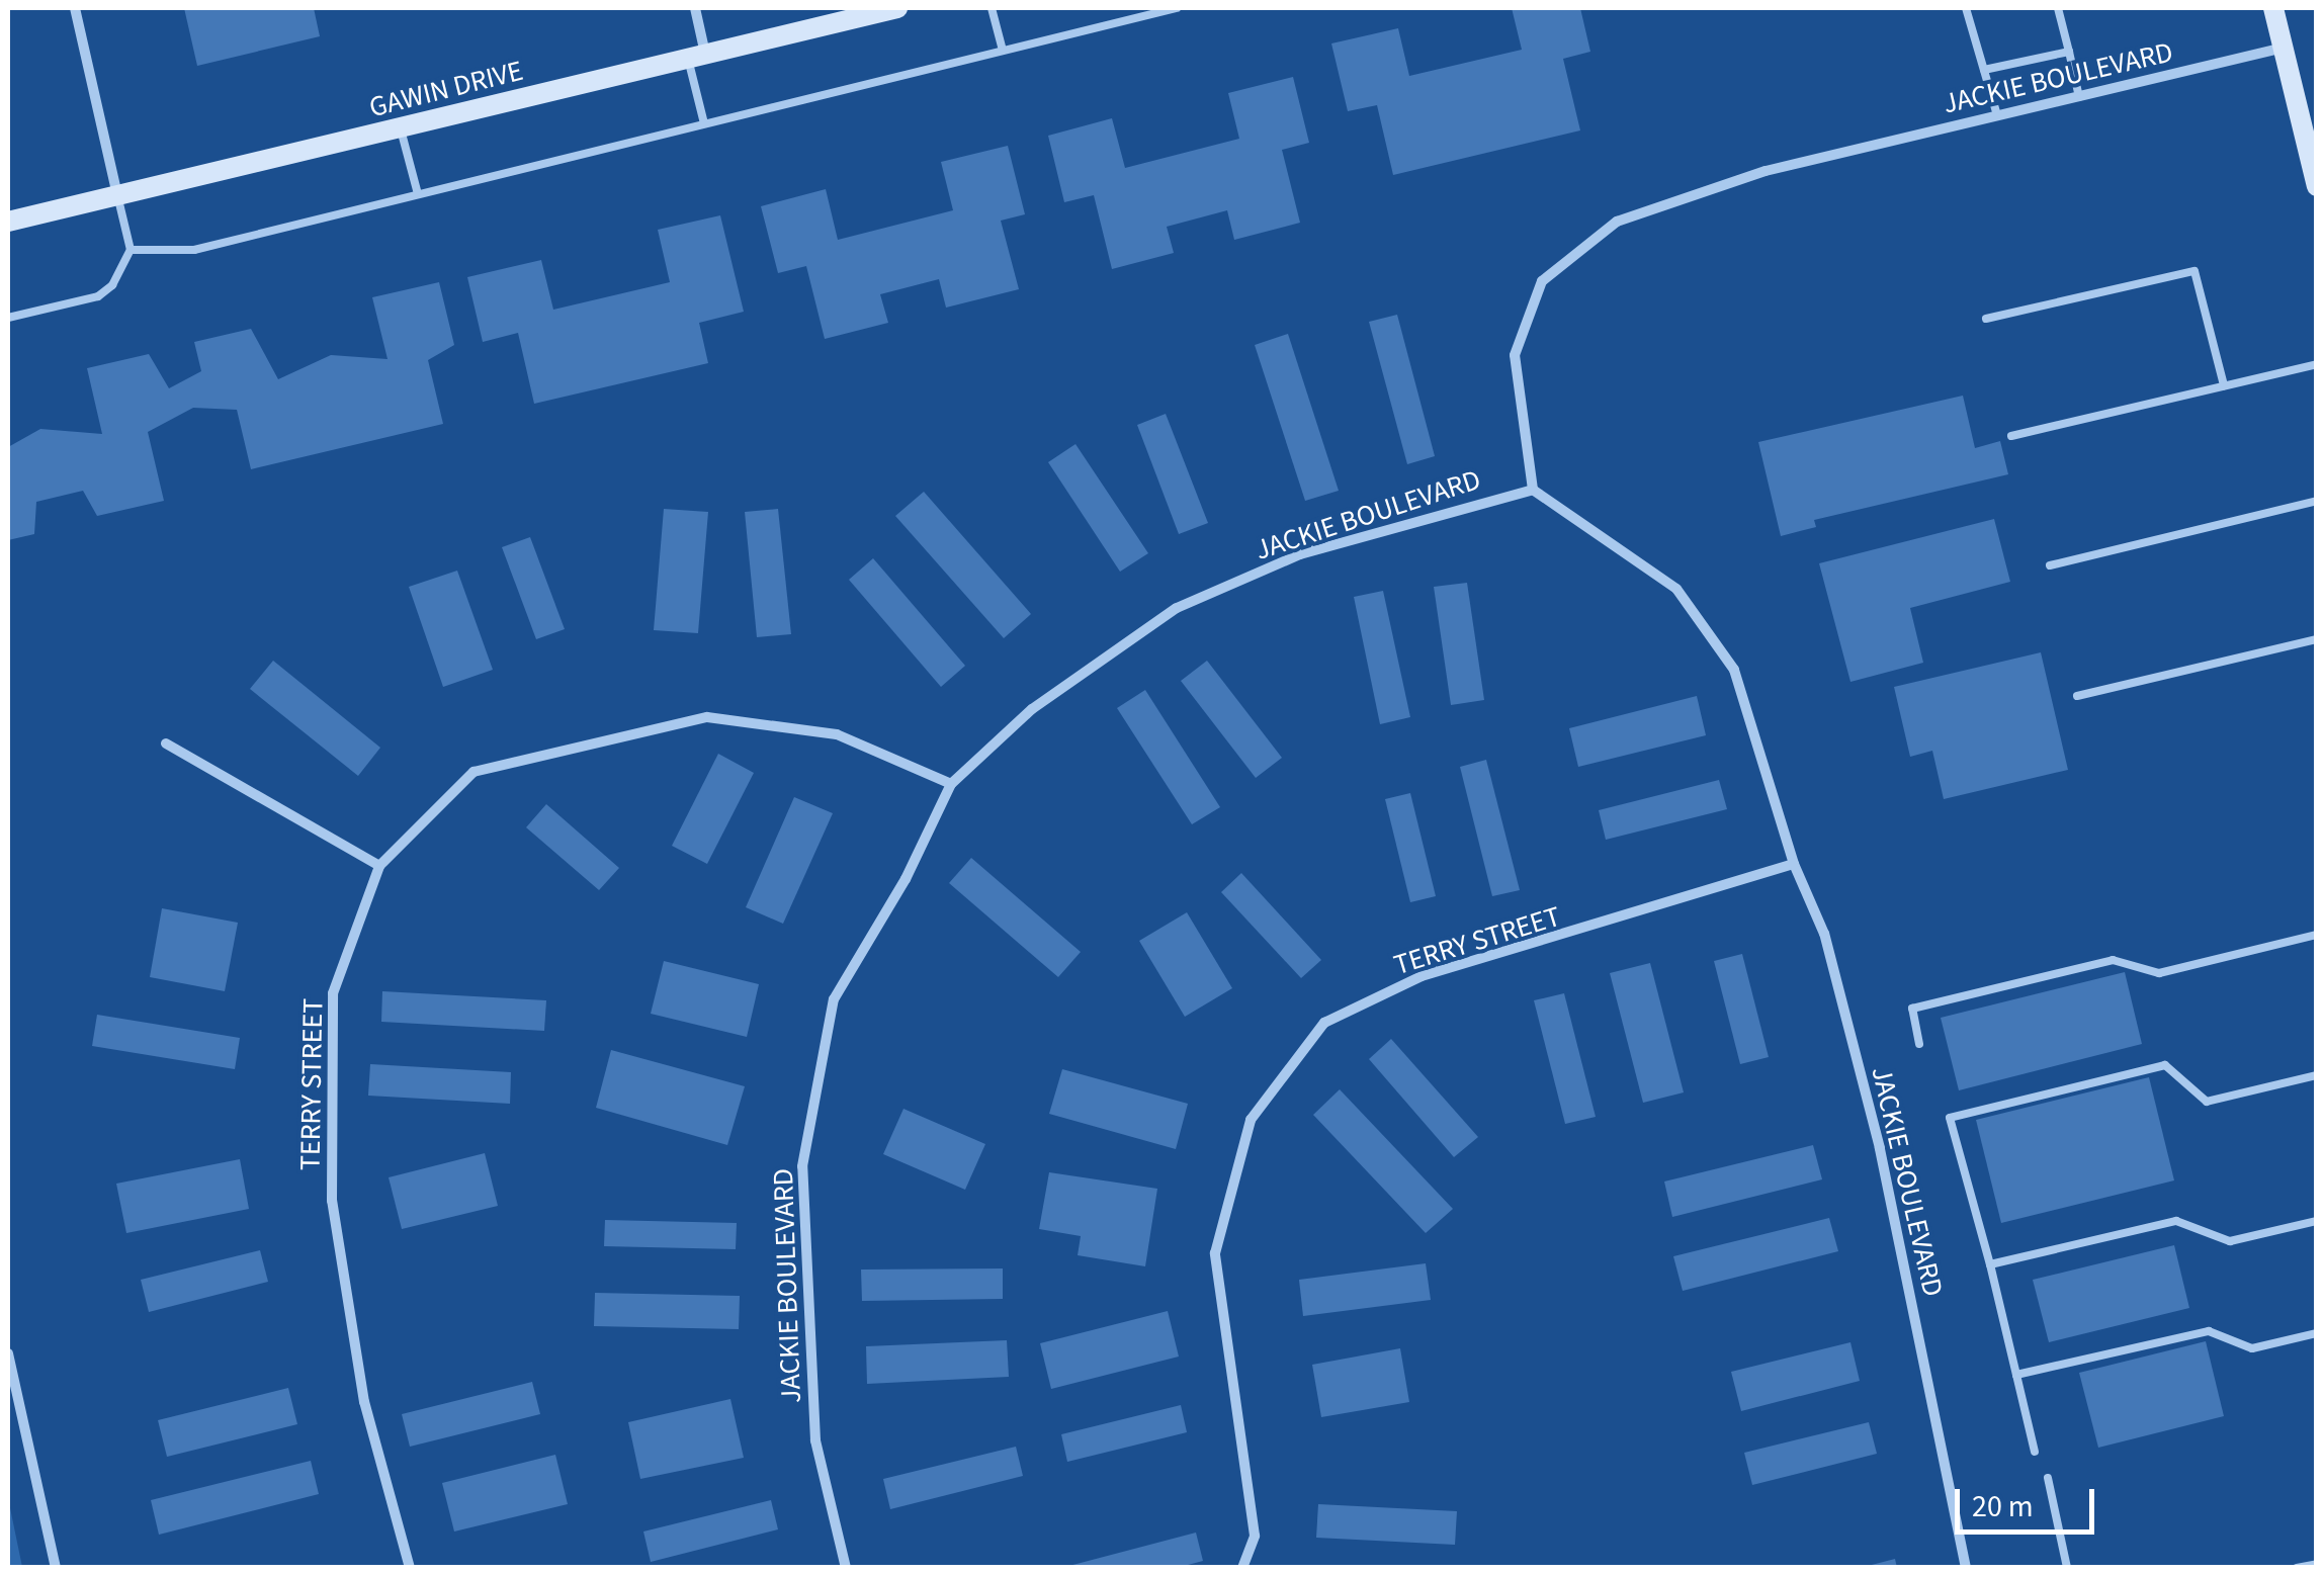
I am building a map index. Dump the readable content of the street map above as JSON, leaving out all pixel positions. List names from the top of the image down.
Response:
{
  "streets": {
    "street": ["JACKIE BOULEVARD", "GAWIN DRIVE", "TERRY STREET"]
  },
  "crossings": [
    ["JACKIE BOULEVARD", "TERRY STREET"]
  ],
  "scale_bar": "20 m"
}
